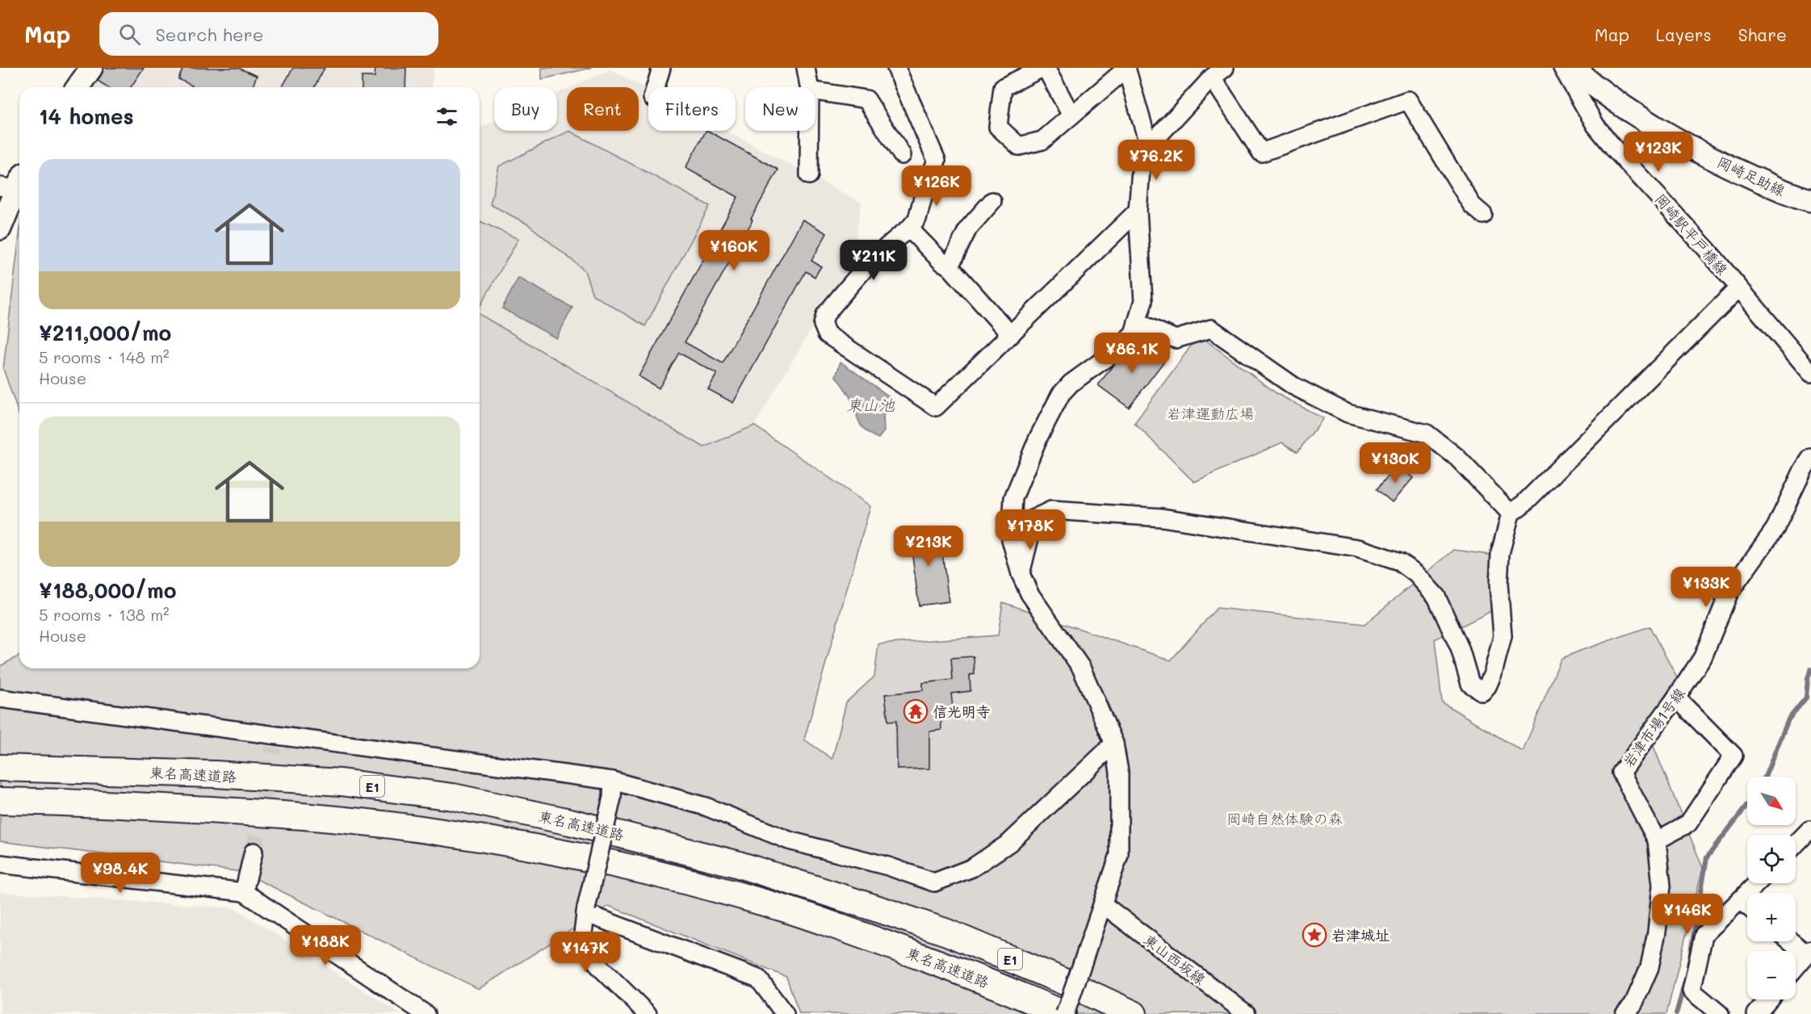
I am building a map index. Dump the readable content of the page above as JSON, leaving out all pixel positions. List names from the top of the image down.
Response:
{
  "streets": {
    "highway": ["東名高速道路", "E1"],
    "main road": ["岡崎足助線"],
    "street": ["岡崎駅平戸橋線", "岩津市場1号線", "東山西坂線"]
  },
  "water": ["東山池"],
  "parks": ["岩津運動広場", "岡崎自然体験の森"],
  "places": {
    "temple": ["信光明寺"],
    "place": ["岩津城址"]
  },
  "north": "bottom right",
  "page": {
    "header": "Map",
    "search": "Search here",
    "nav": ["Map", "Layers", "Share"],
    "chip": [
      "Buy",
      "Rent",
      "Filters",
      "New"
    ],
    "heading": "14 homes",
    "price": [
      "¥123K",
      "¥76.2K",
      "¥126K",
      "¥160K",
      "¥211K",
      "¥86.1K",
      "¥130K",
      "¥178K",
      "¥213K",
      "¥133K",
      "¥98.4K",
      "¥146K",
      "¥188K",
      "¥147K"
    ],
    "list": [
      {
        "name": "¥211,000/mo",
        "note": "5 rooms · 148 m² · House"
      },
      {
        "name": "¥188,000/mo",
        "note": "5 rooms · 138 m² · House"
      }
    ],
    "map_buttons": ["+", "−"]
  }
}
